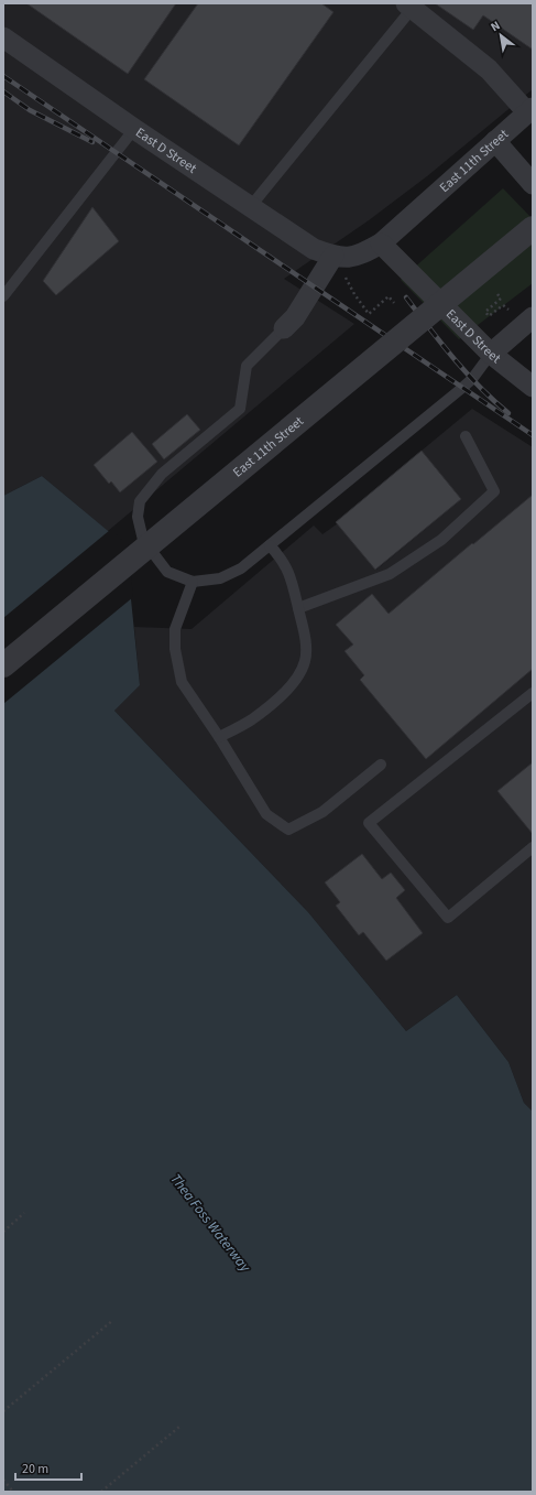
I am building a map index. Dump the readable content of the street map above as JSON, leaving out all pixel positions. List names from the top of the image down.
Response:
{
  "streets": {
    "street": ["East D Street", "East 11th Street"]
  },
  "crossings": [
    ["East D Street", "East 11th Street"]
  ],
  "water": ["Thea Foss Waterway"],
  "scale_bar": "20 m",
  "north": "top left"
}
